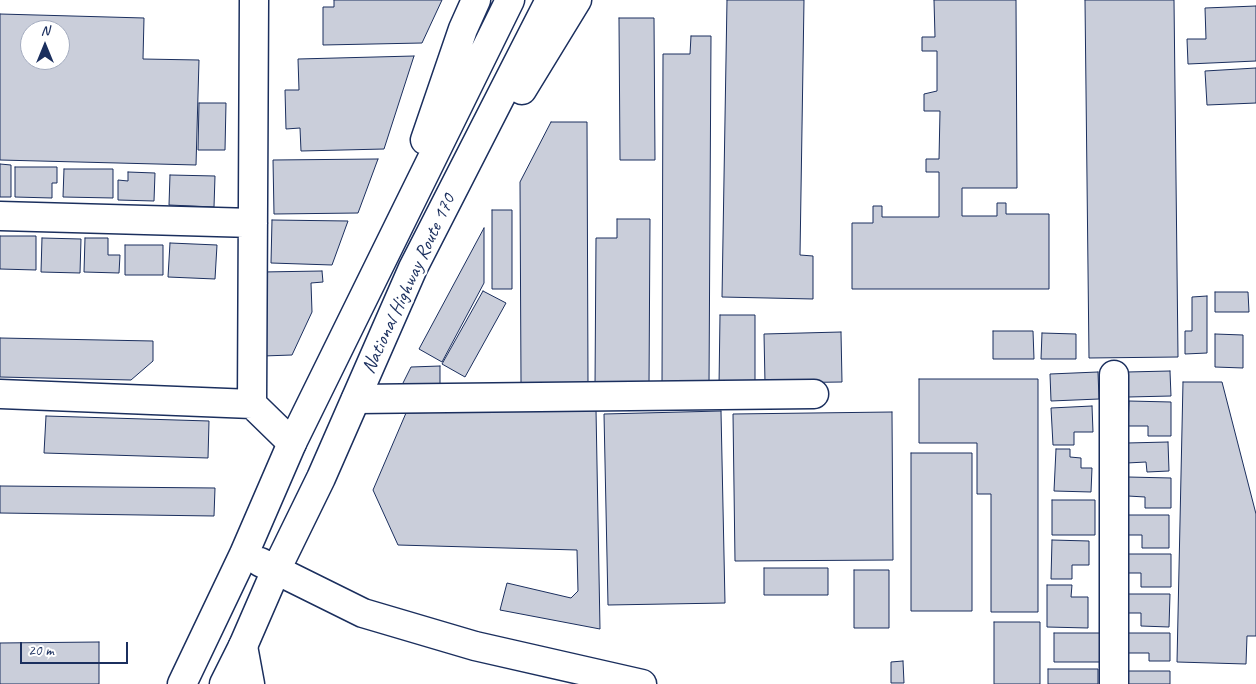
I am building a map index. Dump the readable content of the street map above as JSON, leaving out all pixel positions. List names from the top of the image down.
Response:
{
  "streets": {
    "main road": ["National Highway Route 170"]
  },
  "scale_bar": "20 m",
  "north": "top"
}
